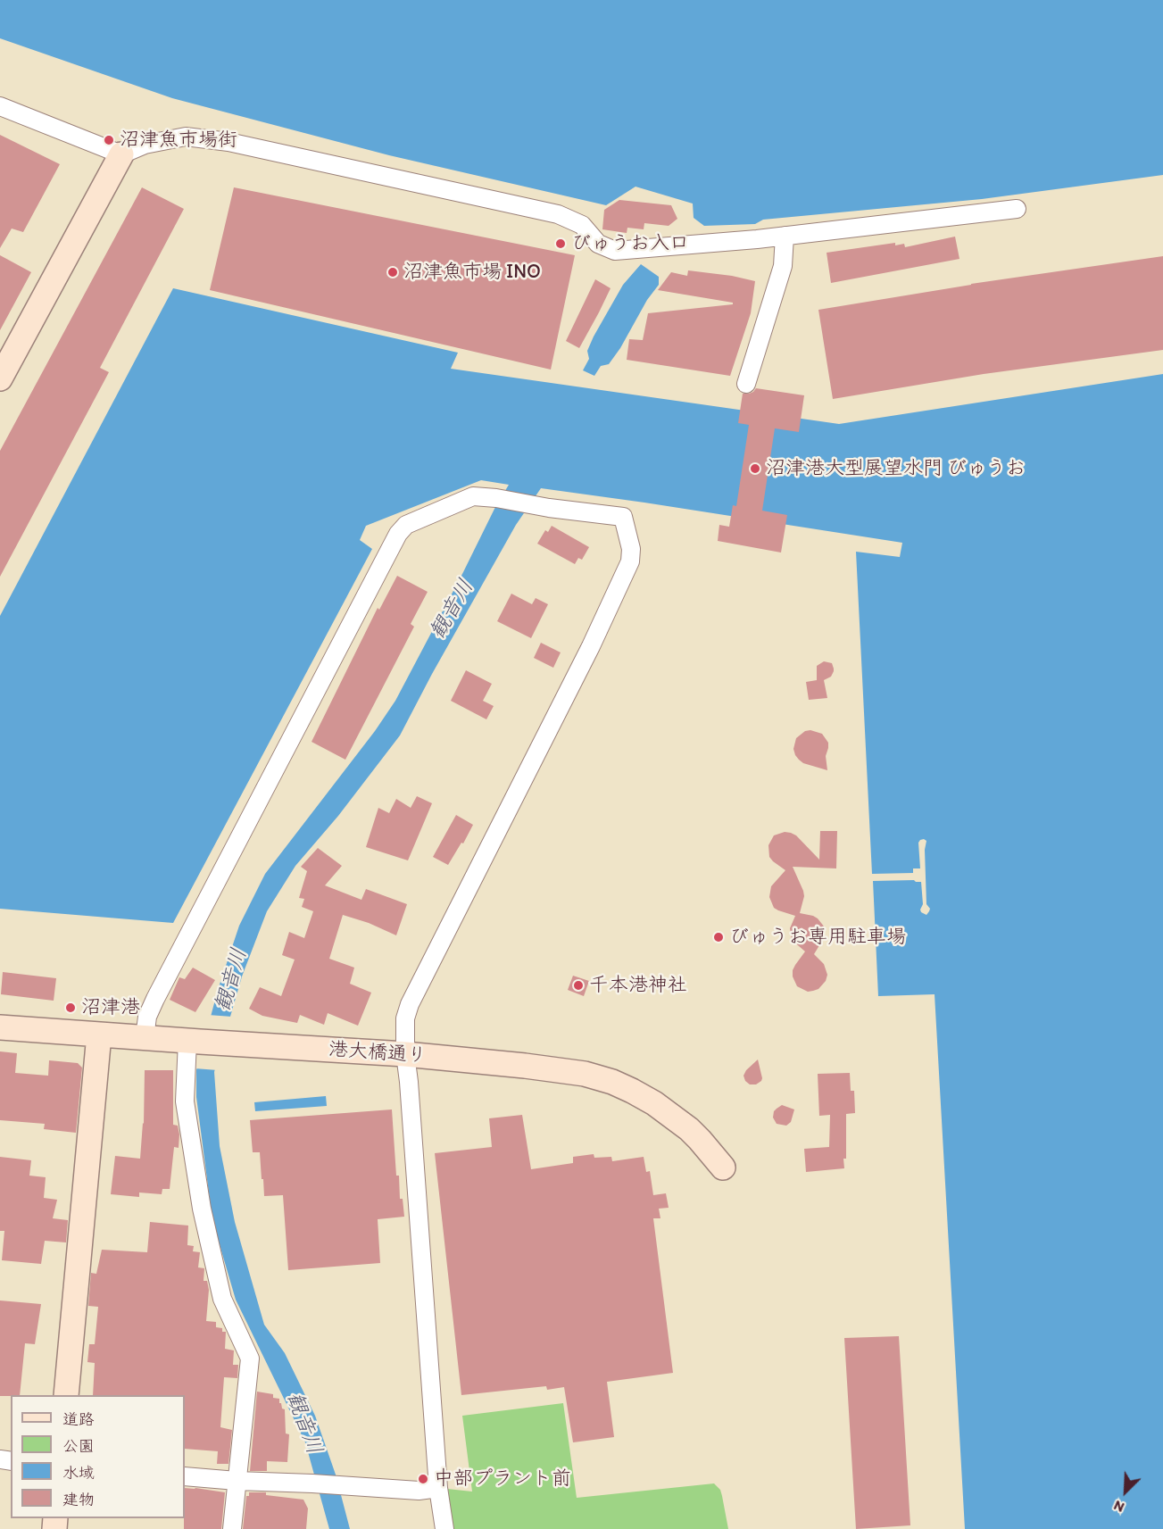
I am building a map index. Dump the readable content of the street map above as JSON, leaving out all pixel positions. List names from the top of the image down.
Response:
{
  "streets": {
    "street": ["港大橋通り"]
  },
  "water": ["観音川"],
  "places": [
    "沼津魚市場街",
    "びゅうお入口",
    "沼津魚市場 INO",
    "沼津港大型展望水門 びゅうお",
    "びゅうお専用駐車場",
    "千本港神社",
    "沼津港",
    "中部プラント前"
  ],
  "legend": [
    "道路",
    "公園",
    "水域",
    "建物"
  ],
  "north": "bottom left"
}
